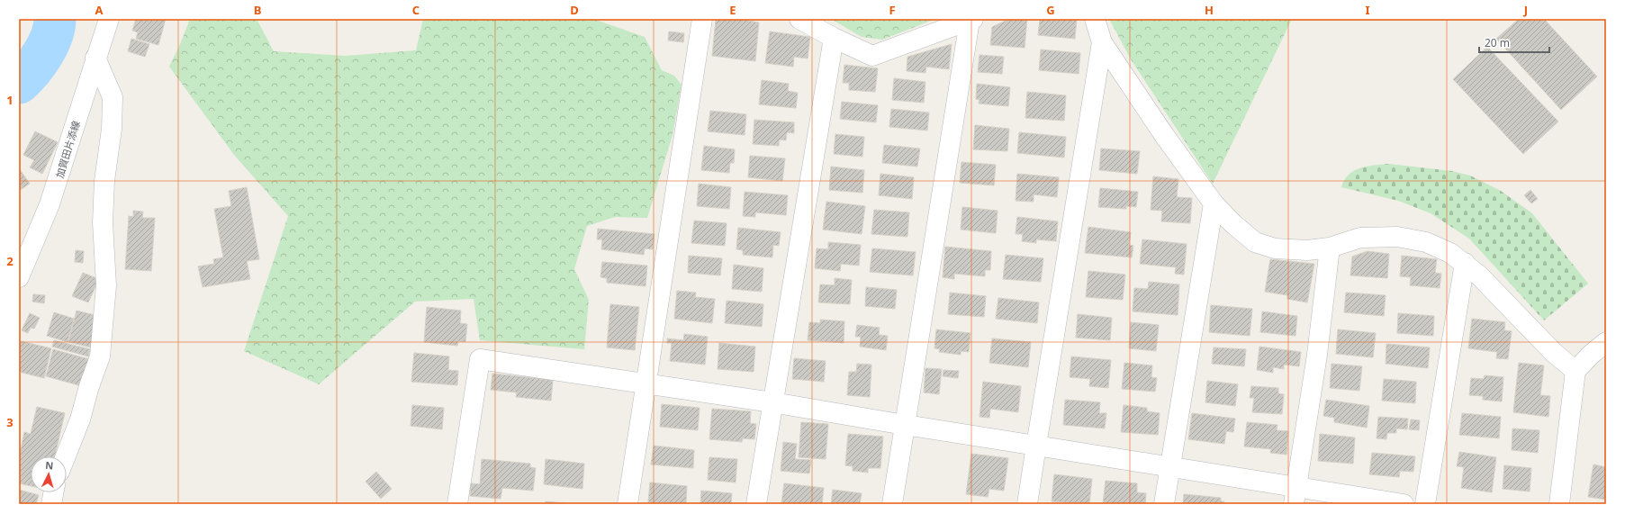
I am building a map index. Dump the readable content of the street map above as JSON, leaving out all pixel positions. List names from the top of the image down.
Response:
{
  "streets": {
    "street": ["加賀田片添線"]
  },
  "scale_bar": "20 m",
  "north": "top",
  "grid": {
    "columns": [
      "A",
      "B",
      "C",
      "D",
      "E",
      "F",
      "G",
      "H",
      "I",
      "J"
    ],
    "rows": ["1", "2", "3"]
  }
}
